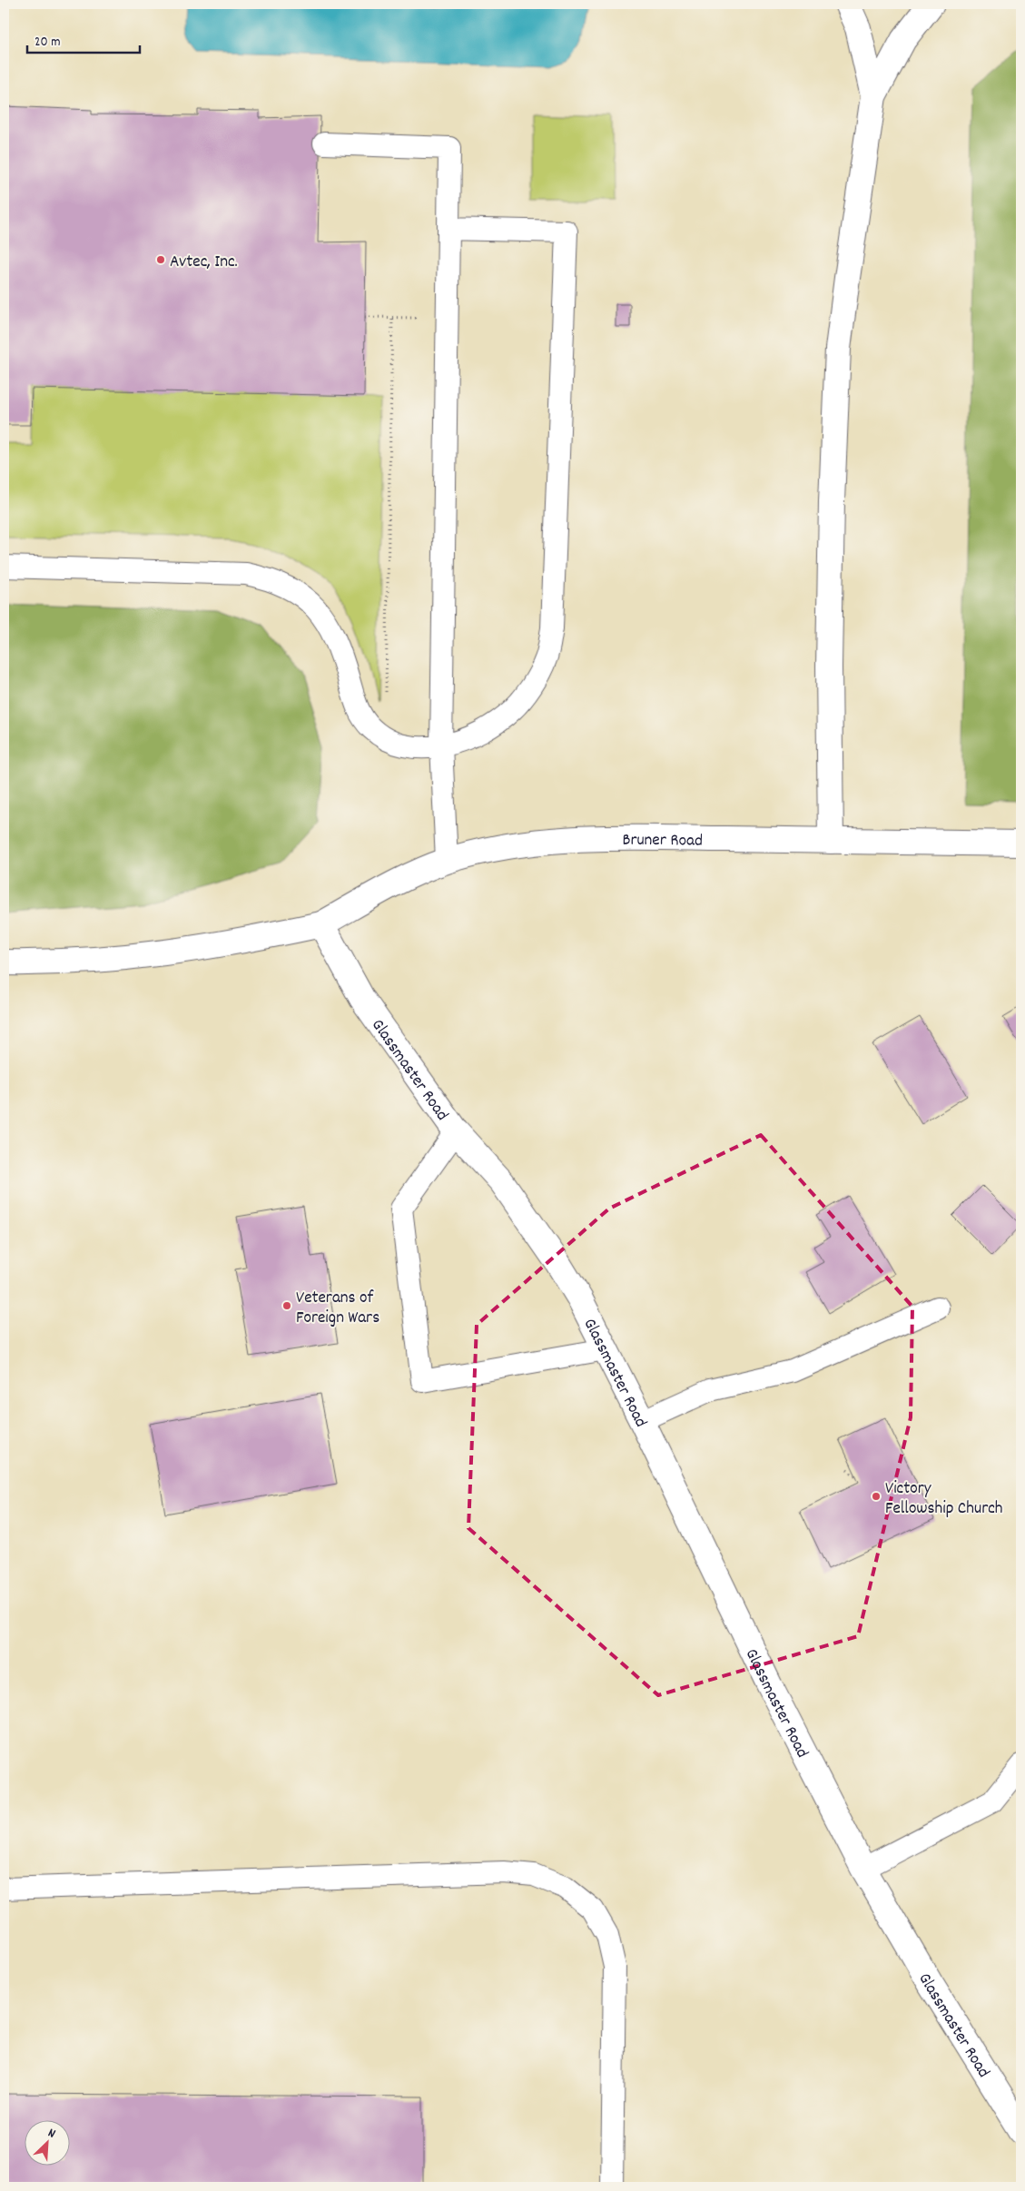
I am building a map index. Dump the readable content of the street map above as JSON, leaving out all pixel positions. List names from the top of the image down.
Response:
{
  "streets": {
    "street": ["Bruner Road", "Glassmaster Road"]
  },
  "crossings": [
    ["Bruner Road", "Glassmaster Road"]
  ],
  "places": ["Avtec, Inc.", "Veterans of Foreign Wars", "Victory Fellowship Church"],
  "scale_bar": "20 m",
  "north": "top right"
}
